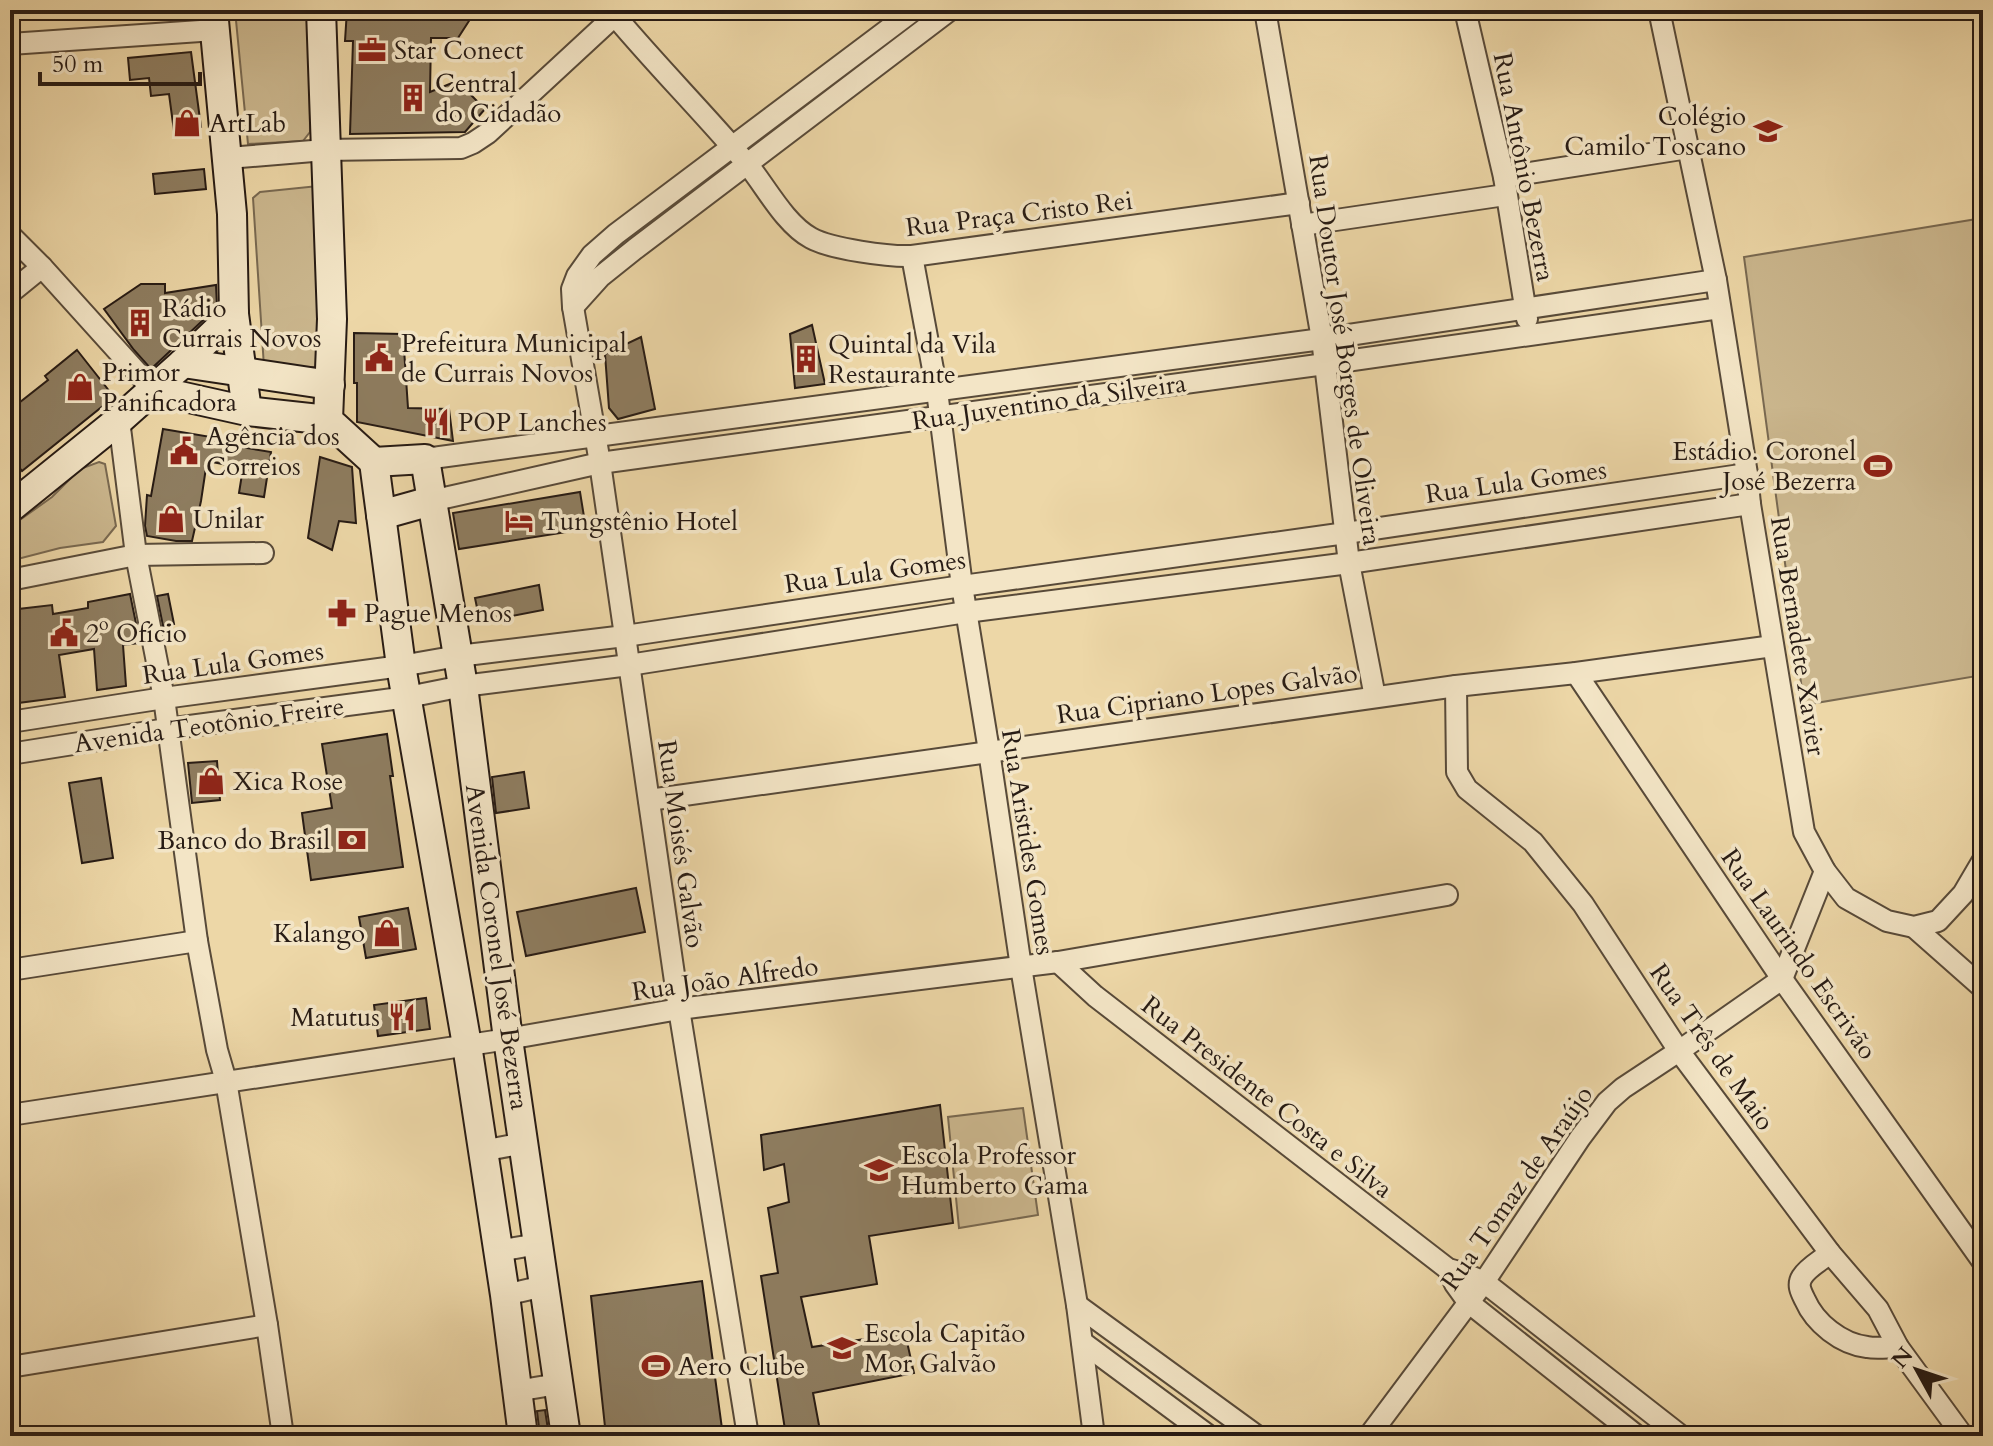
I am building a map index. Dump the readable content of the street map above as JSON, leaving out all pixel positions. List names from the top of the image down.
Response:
{
  "streets": {
    "street": [
      "Rua Antônio Bezerra",
      "Rua Praça Cristo Rei",
      "Rua Doutor José Borges de Oliveira",
      "Rua Juventino da Silveira",
      "Rua Lula Gomes",
      "Rua Bernadete Xavier",
      "Rua Cipriano Lopes Galvão",
      "Avenida Teotônio Freire",
      "Rua Aristides Gomes",
      "Rua Moisés Galvão",
      "Avenida Coronel José Bezerra",
      "Rua Laurindo Escrivão",
      "Rua João Alfredo",
      "Rua Três de Maio",
      "Rua Presidente Costa e Silva",
      "Rua Tomaz de Araújo"
    ]
  },
  "crossings": [
    ["Rua Antônio Bezerra", "Rua Juventino da Silveira"],
    ["Rua Praça Cristo Rei", "Rua Doutor José Borges de Oliveira"],
    ["Rua Praça Cristo Rei", "Rua Aristides Gomes"],
    ["Rua Doutor José Borges de Oliveira", "Rua Juventino da Silveira"],
    ["Rua Doutor José Borges de Oliveira", "Rua Lula Gomes"],
    ["Rua Doutor José Borges de Oliveira", "Rua Cipriano Lopes Galvão"],
    ["Rua Juventino da Silveira", "Rua Bernadete Xavier"],
    ["Rua Juventino da Silveira", "Rua Aristides Gomes"],
    ["Rua Juventino da Silveira", "Rua Moisés Galvão"],
    ["Rua Juventino da Silveira", "Avenida Coronel José Bezerra"],
    ["Rua Lula Gomes", "Rua Bernadete Xavier"],
    ["Rua Lula Gomes", "Avenida Teotônio Freire"],
    ["Rua Lula Gomes", "Rua Aristides Gomes"],
    ["Rua Lula Gomes", "Rua Moisés Galvão"],
    ["Rua Lula Gomes", "Avenida Coronel José Bezerra"],
    ["Rua Bernadete Xavier", "Rua Cipriano Lopes Galvão"],
    ["Rua Cipriano Lopes Galvão", "Rua Aristides Gomes"],
    ["Rua Cipriano Lopes Galvão", "Rua Moisés Galvão"],
    ["Rua Cipriano Lopes Galvão", "Rua Laurindo Escrivão"],
    ["Rua Cipriano Lopes Galvão", "Rua Três de Maio"],
    ["Avenida Teotônio Freire", "Avenida Coronel José Bezerra"],
    ["Rua Aristides Gomes", "Rua João Alfredo"],
    ["Rua Moisés Galvão", "Rua João Alfredo"],
    ["Avenida Coronel José Bezerra", "Rua João Alfredo"],
    ["Rua Laurindo Escrivão", "Rua Tomaz de Araújo"],
    ["Rua João Alfredo", "Rua Presidente Costa e Silva"],
    ["Rua Três de Maio", "Rua Tomaz de Araújo"],
    ["Rua Presidente Costa e Silva", "Rua Tomaz de Araújo"]
  ],
  "places": {
    "office": ["Star Conect"],
    "building": ["Central do Cidadão", "Rádio Currais Novos", "Quintal da Vila Restaurante"],
    "shop": [
      "ArtLab",
      "Primor Panificadora",
      "Unilar",
      "Xica Rose",
      "Kalango"
    ],
    "school or university": ["Colégio Camilo Toscano", "Escola Professor Humberto Gama", "Escola Capitão Mor Galvão"],
    "public building": ["Prefeitura Municipal de Currais Novos", "Agência dos Correios", "2º Ofício"],
    "restaurant": ["POP Lanches", "Matutus"],
    "sports": ["Estádio. Coronel José Bezerra", "Aero Clube"],
    "hotel": ["Tungstênio Hotel"],
    "pharmacy": ["Pague Menos"],
    "bank": ["Banco do Brasil"]
  },
  "scale_bar": "50 m",
  "north": "top left"
}
